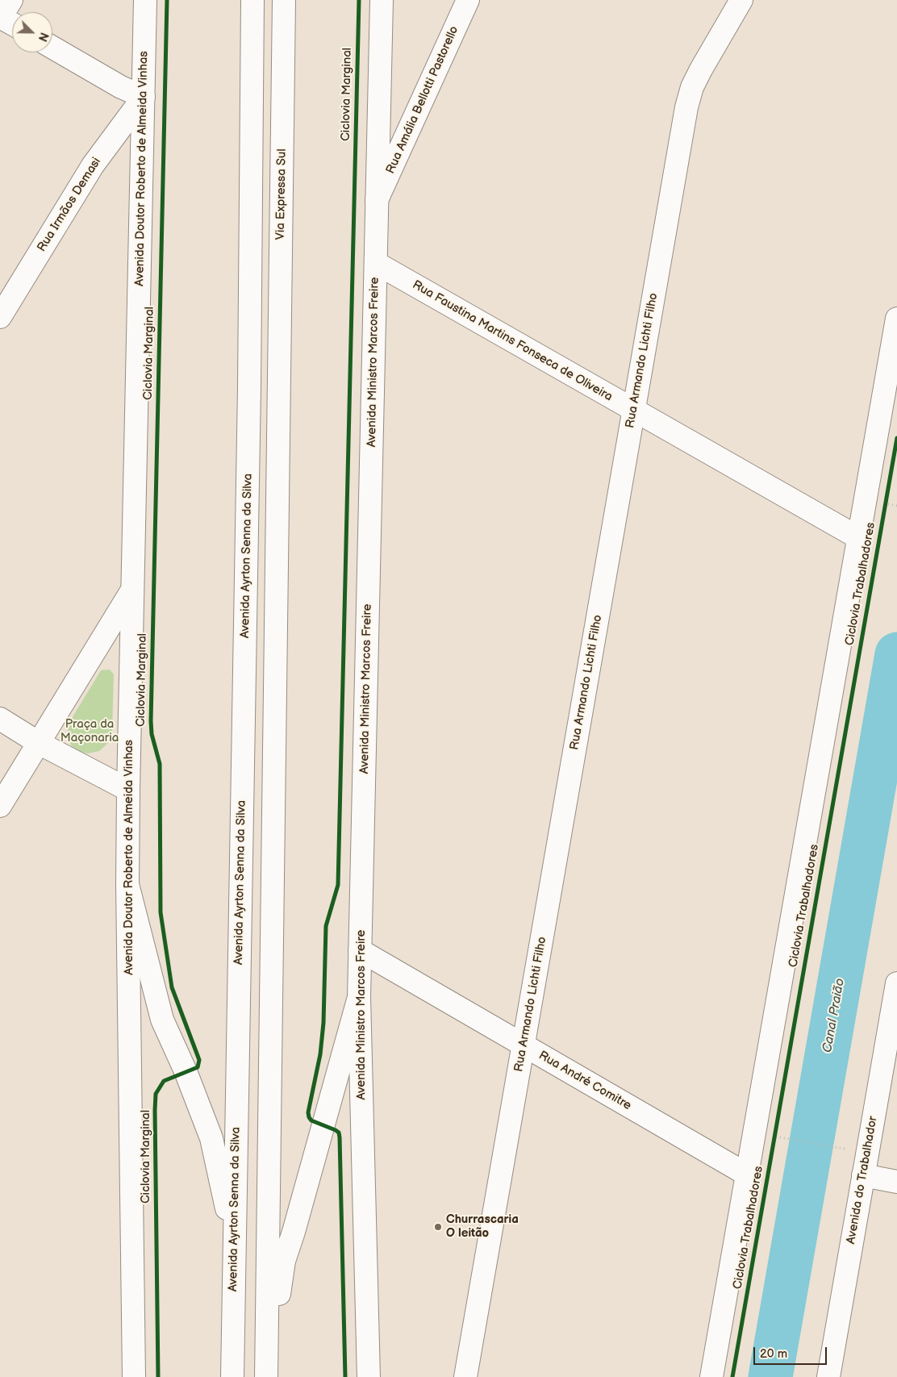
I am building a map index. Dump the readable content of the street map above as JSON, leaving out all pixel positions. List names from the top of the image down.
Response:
{
  "streets": {
    "main road": [
      "Rua Amália Bellotti Pastorello",
      "Avenida Doutor Roberto de Almeida Vinhas",
      "Via Expressa Sul",
      "Rua Irmãos Demasi",
      "Rua Faustina Martins Fonseca de Oliveira",
      "Rua Armando Lichti Filho",
      "Avenida Ministro Marcos Freire",
      "Avenida Ayrton Senna da Silva",
      "Rua André Comitre",
      "Avenida do Trabalhador"
    ],
    "cycle path": ["Ciclovia Marginal", "Ciclovia Trabalhadores"]
  },
  "crossings": [
    ["Rua Amália Bellotti Pastorello", "Avenida Ministro Marcos Freire"],
    ["Avenida Doutor Roberto de Almeida Vinhas", "Rua Irmãos Demasi"],
    ["Rua Faustina Martins Fonseca de Oliveira", "Rua Armando Lichti Filho"],
    ["Rua Faustina Martins Fonseca de Oliveira", "Avenida Ministro Marcos Freire"],
    ["Rua Armando Lichti Filho", "Rua André Comitre"],
    ["Avenida Ministro Marcos Freire", "Rua André Comitre"]
  ],
  "water": ["Canal Praião"],
  "parks": ["Praça da Maçonaria"],
  "places": ["Churrascaria O leitão"],
  "scale_bar": "20 m",
  "north": "bottom right"
}
